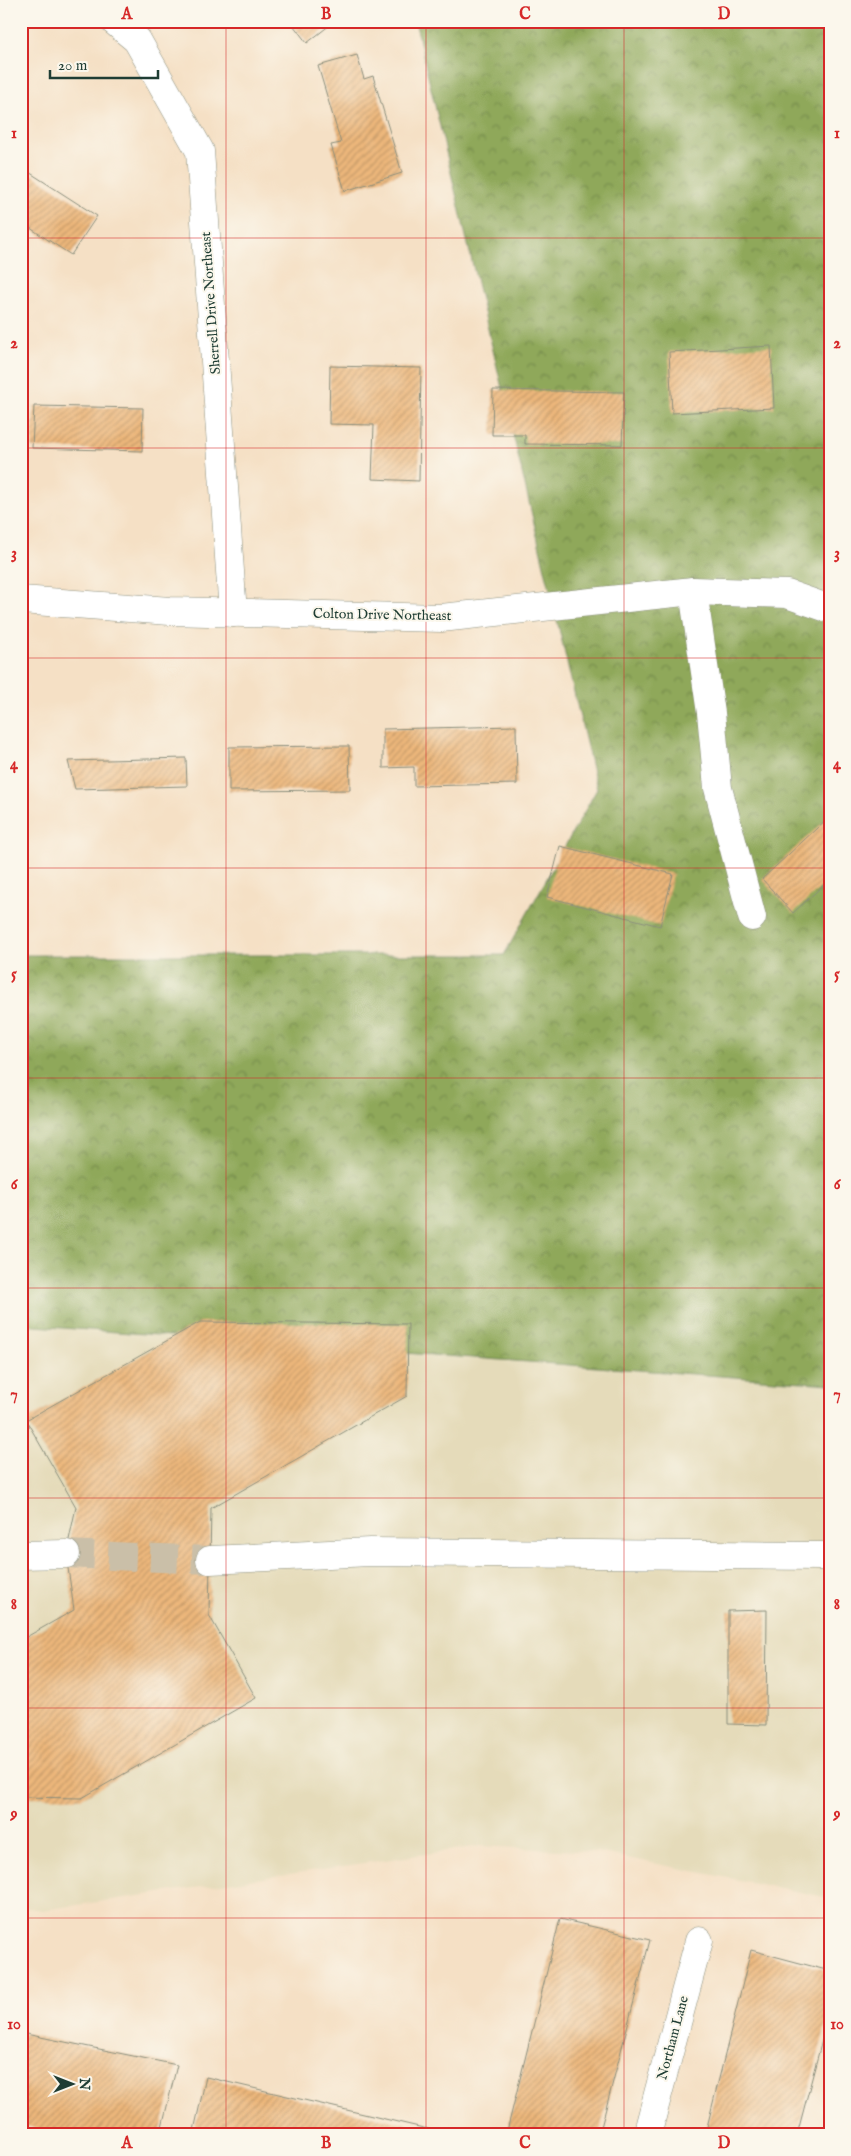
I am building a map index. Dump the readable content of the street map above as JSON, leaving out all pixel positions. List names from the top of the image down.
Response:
{
  "streets": {
    "street": ["Sherrell Drive Northeast", "Colton Drive Northeast", "Northam Lane"]
  },
  "crossings": [
    ["Sherrell Drive Northeast", "Colton Drive Northeast"]
  ],
  "scale_bar": "20 m",
  "north": "right",
  "grid": {
    "columns": [
      "A",
      "B",
      "C",
      "D"
    ],
    "rows": [
      "1",
      "2",
      "3",
      "4",
      "5",
      "6",
      "7",
      "8",
      "9",
      "10"
    ]
  }
}
